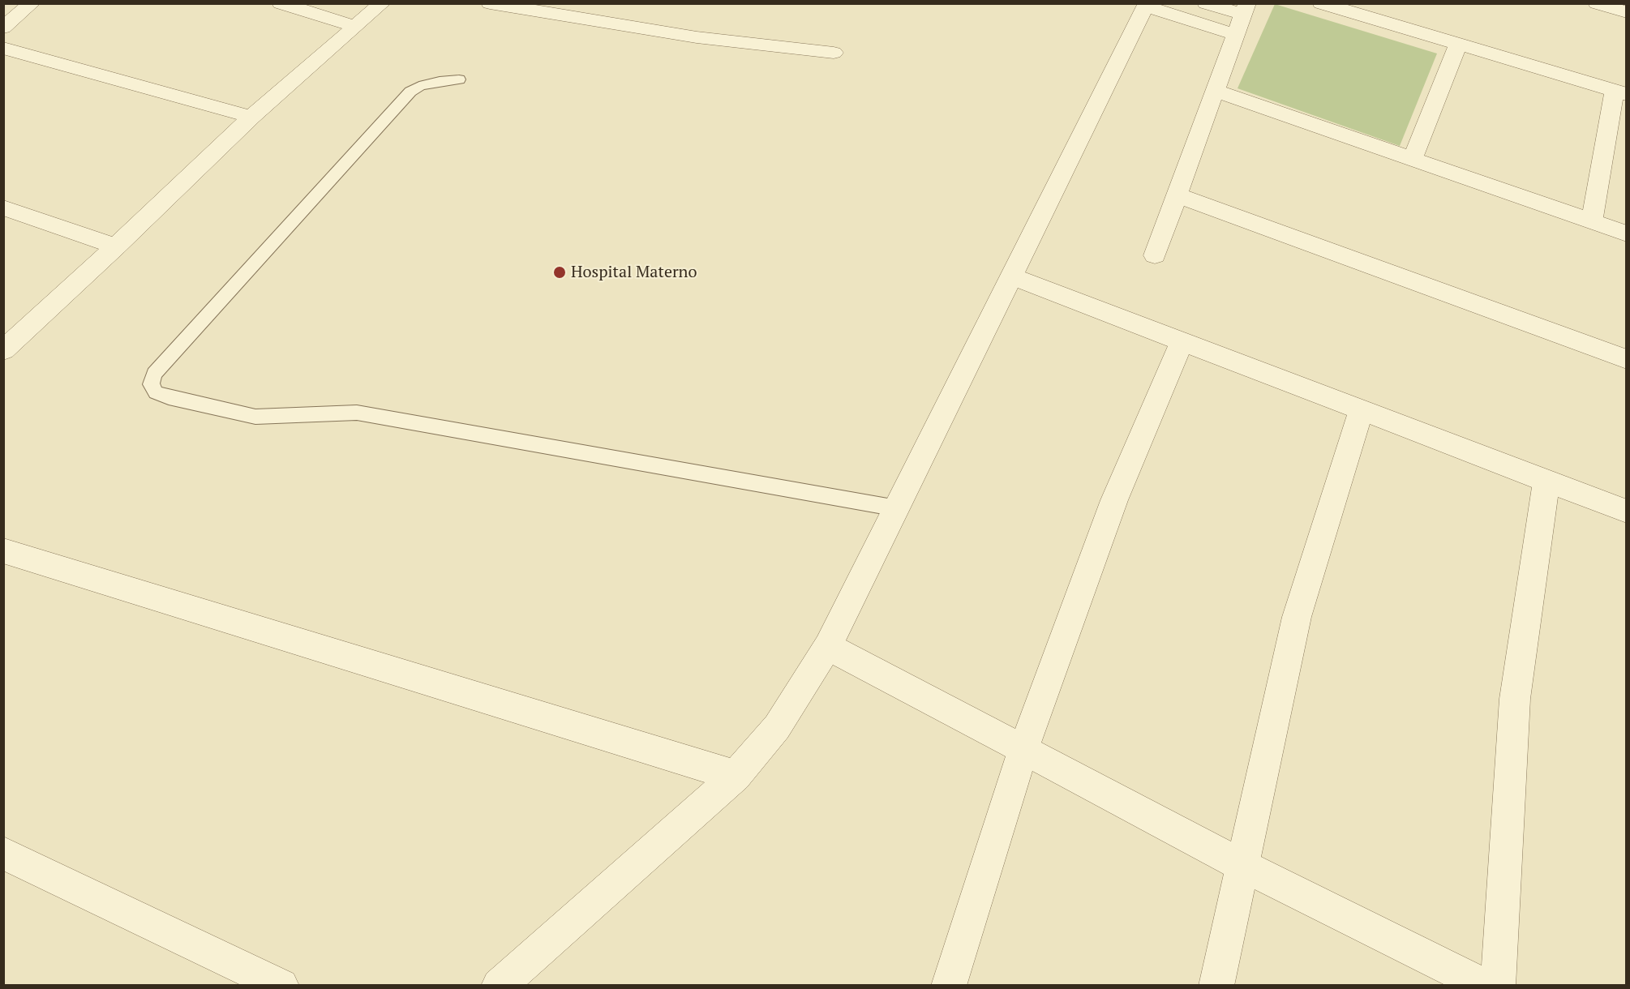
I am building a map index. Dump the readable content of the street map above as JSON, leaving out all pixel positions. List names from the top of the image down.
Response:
{
  "places": ["Hospital Materno"]
}
